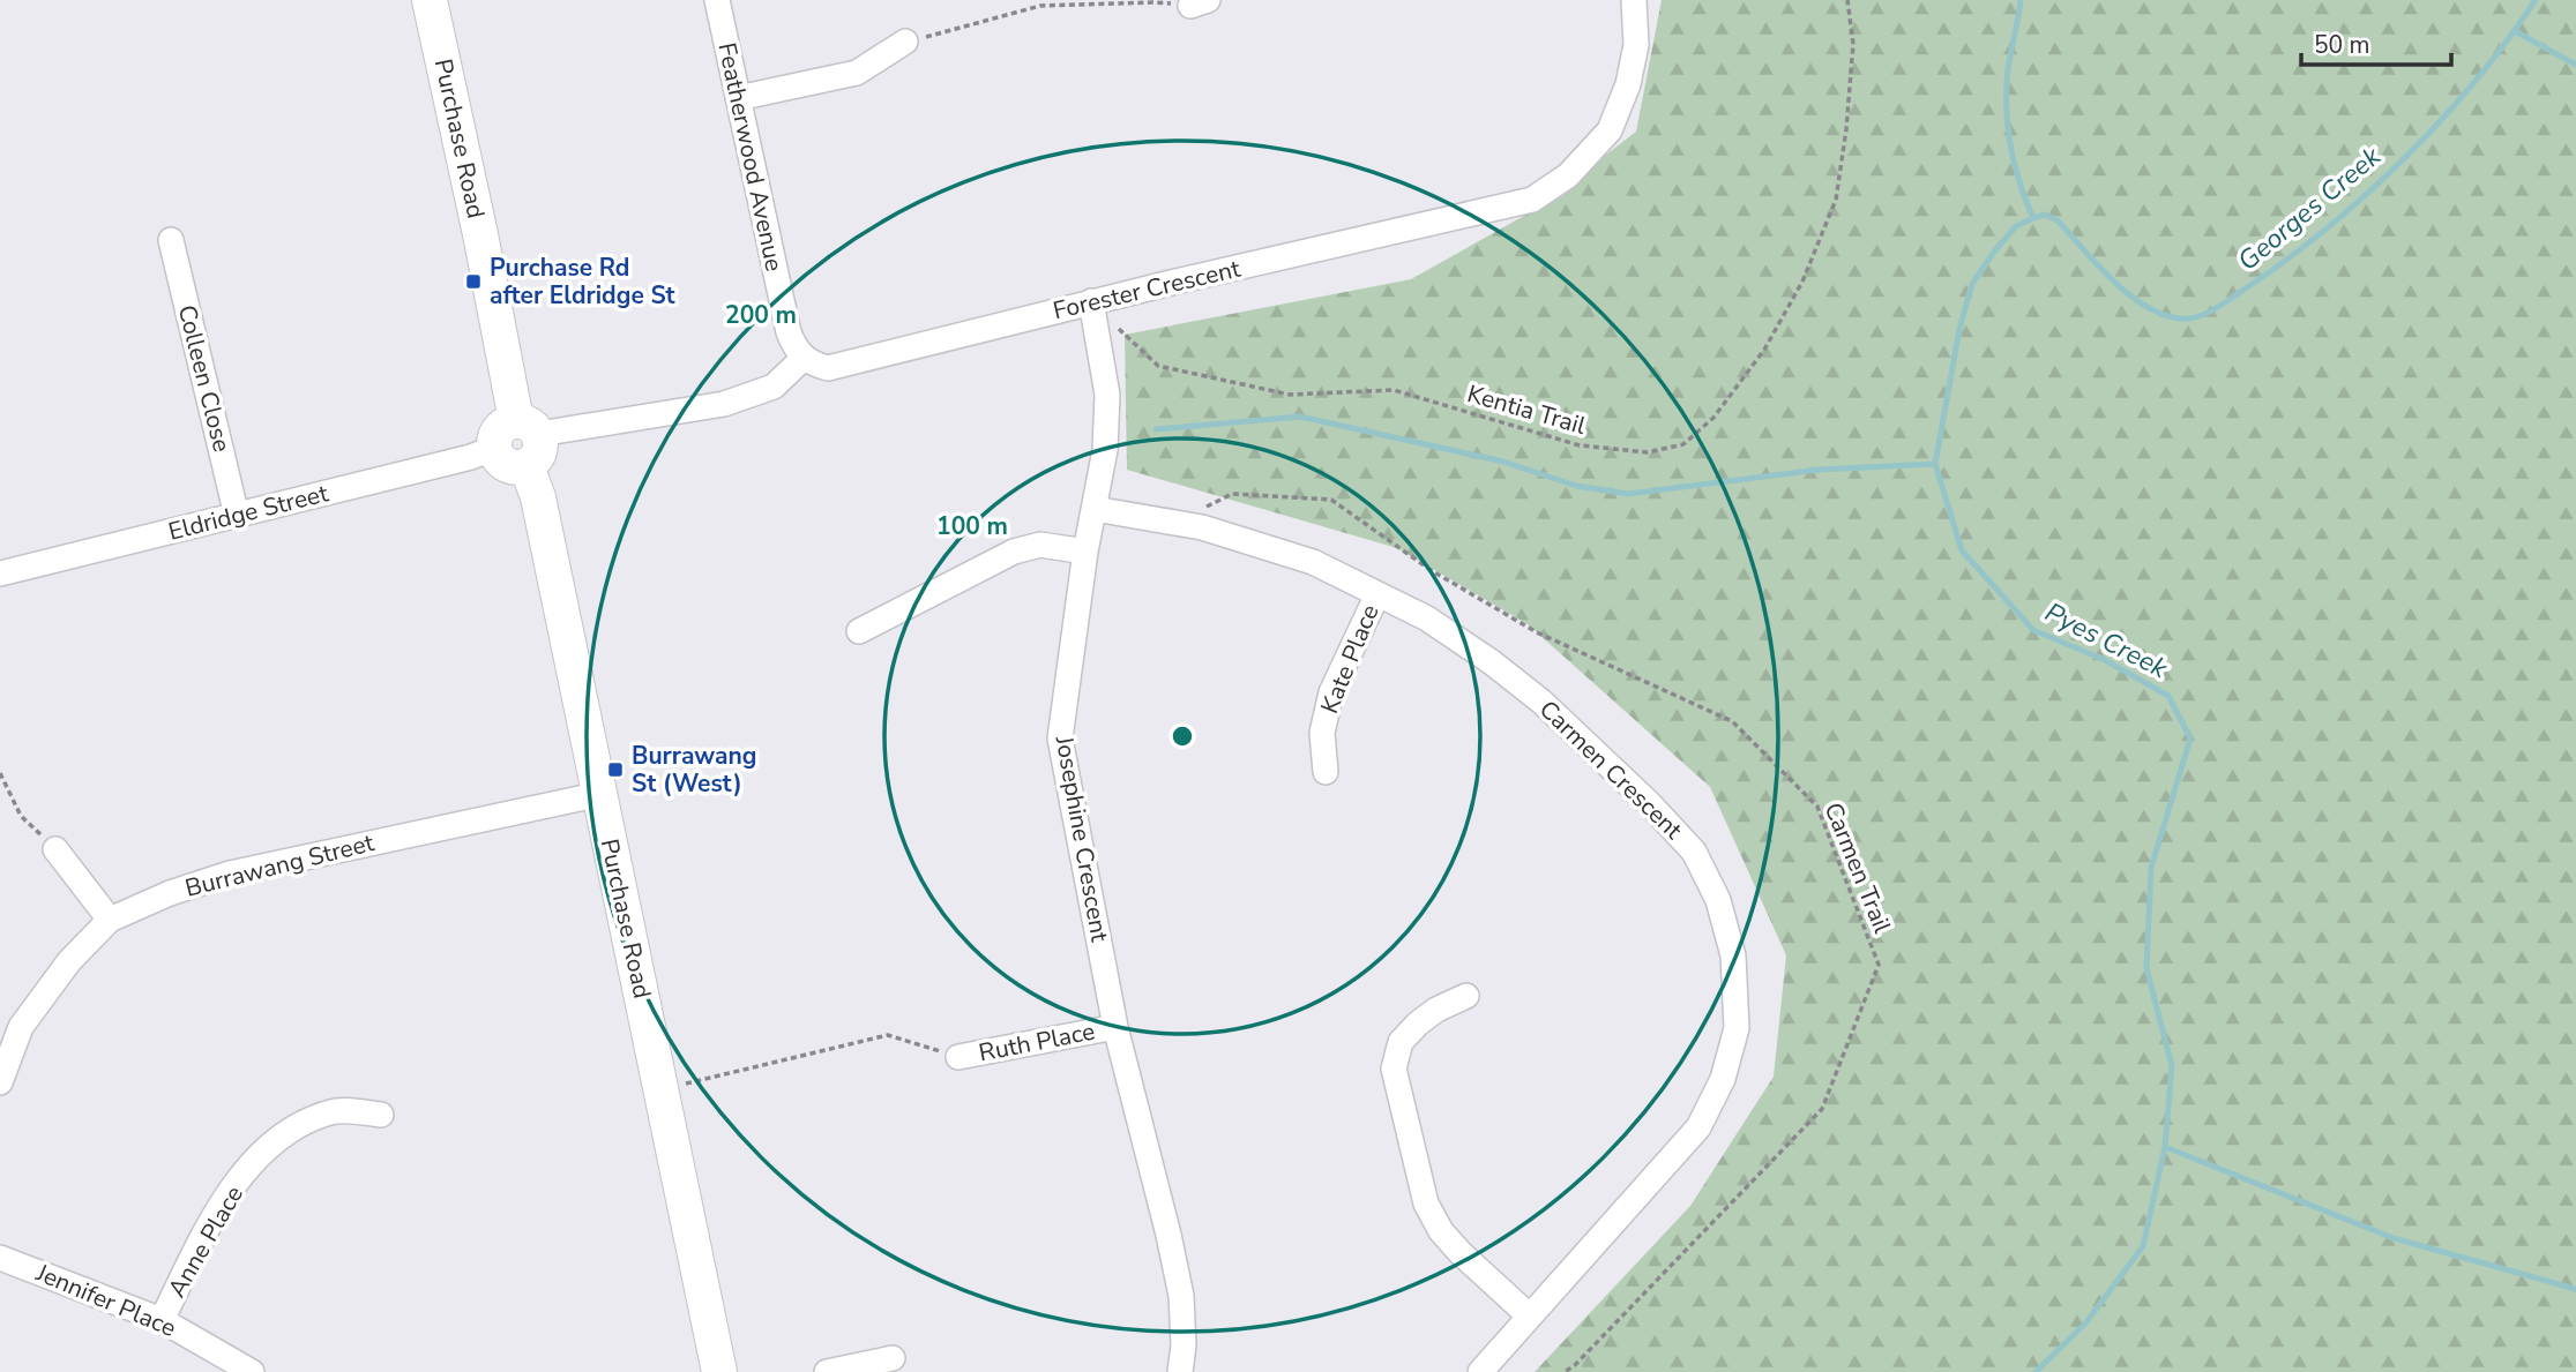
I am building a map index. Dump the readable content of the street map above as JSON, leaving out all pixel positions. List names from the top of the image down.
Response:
{
  "streets": {
    "main road": ["Purchase Road"],
    "street": [
      "Featherwood Avenue",
      "Forester Crescent",
      "Colleen Close",
      "Eldridge Street",
      "Kate Place",
      "Carmen Crescent",
      "Josephine Crescent",
      "Burrawang Street",
      "Ruth Place",
      "Anne Place",
      "Jennifer Place"
    ],
    "path": ["Kentia Trail", "Carmen Trail"]
  },
  "crossings": [
    ["Purchase Road", "Burrawang Street"],
    ["Featherwood Avenue", "Forester Crescent"],
    ["Forester Crescent", "Kentia Trail"],
    ["Forester Crescent", "Josephine Crescent"],
    ["Colleen Close", "Eldridge Street"],
    ["Kentia Trail", "Josephine Crescent"],
    ["Kate Place", "Carmen Crescent"],
    ["Carmen Crescent", "Josephine Crescent"],
    ["Carmen Crescent", "Carmen Trail"],
    ["Josephine Crescent", "Ruth Place"],
    ["Anne Place", "Jennifer Place"]
  ],
  "water": ["Georges Creek", "Pyes Creek"],
  "places": {
    "transit": ["Purchase Rd after Eldridge St", "Burrawang St (West)"]
  },
  "scale_bar": "50 m",
  "rings": ["200 m", "100 m"]
}
